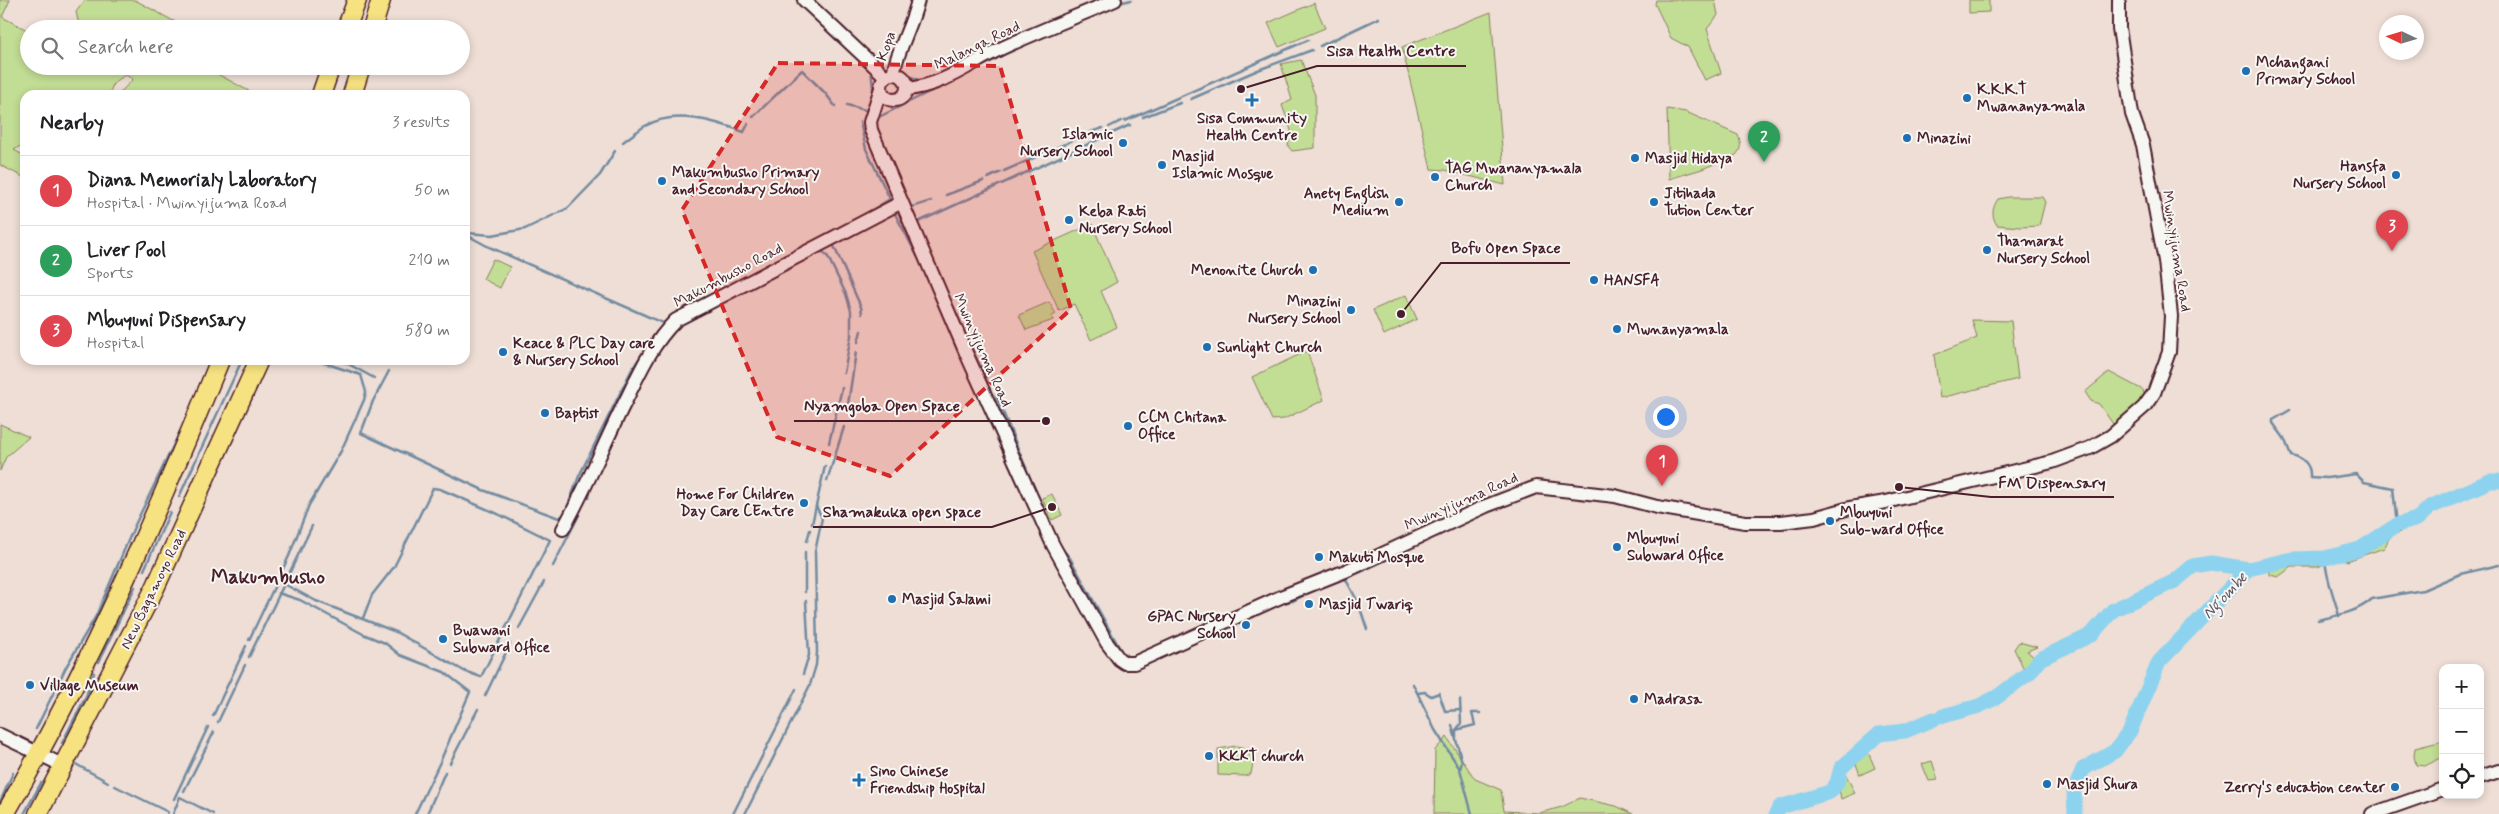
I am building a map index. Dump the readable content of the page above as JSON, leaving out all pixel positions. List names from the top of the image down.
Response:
{
  "streets": {
    "highway": ["New Bagamoyo Road"],
    "street": [
      "Malanga Road",
      "Kopa",
      "Mwinyijuma Road",
      "Makumbusho Road"
    ]
  },
  "crossings": [
    ["Malanga Road", "Kopa"],
    ["Kopa", "Mwinyijuma Road"],
    ["Mwinyijuma Road", "Makumbusho Road"]
  ],
  "districts": ["Makumbusho"],
  "water": ["Ng'ombe"],
  "places": {
    "other": [
      "Mchangani Primary School",
      "Sisa Health Centre",
      "K.K.K.T Mwananyamala",
      "Minazini",
      "Islamic Nursery School",
      "Masjid Hidaya",
      "Masjid Islamic Mosque",
      "Hansfa Nursery School",
      "TAG Mwananyamala Church",
      "Makumbusho Primary and Secondary School",
      "Anety English Medium",
      "Jitihada Tution Center",
      "Keba Rati Nursery School",
      "Thamarat Nursery School",
      "Menonite Church",
      "HANSFA",
      "Minazini Nursery School",
      "Bofu Open Space",
      "Mwnanyamala",
      "Sunlight Church",
      "Keace & PLC Day care & Nursery School",
      "Baptist",
      "Nyamgoba Open Space",
      "CCM Chitana Office",
      "FM Dispensary",
      "Home For Children Day Care CEntre",
      "Shamakuka open space",
      "Mbuyuni Sub-ward Office",
      "Mbuyuni Subward Office",
      "Makuti Mosque",
      "Masjid Salami",
      "Masjid Twariq",
      "GPAC Nursery School",
      "Bwawani Subward Office",
      "Village Museum",
      "Madrasa",
      "KKKT church",
      "Masjid Shura",
      "Zerry's education center"
    ],
    "health": ["Sisa Community Health Centre", "Sino Chinese Friendship Hospital"]
  },
  "north": "left",
  "page": {
    "search": "Search here",
    "heading": ["Nearby", "3 results"],
    "pins": ["2", "3", "1"],
    "list": [
      {
        "mark": "1",
        "name": "Diana Memorialy Laboratory",
        "note": "Hospital · Mwinyijuma Road",
        "value": "50 m"
      },
      {
        "mark": "2",
        "name": "Liver Pool",
        "note": "Sports",
        "value": "210 m"
      },
      {
        "mark": "3",
        "name": "Mbuyuni Dispensary",
        "note": "Hospital",
        "value": "580 m"
      }
    ],
    "map_buttons": ["+", "−"]
  }
}
